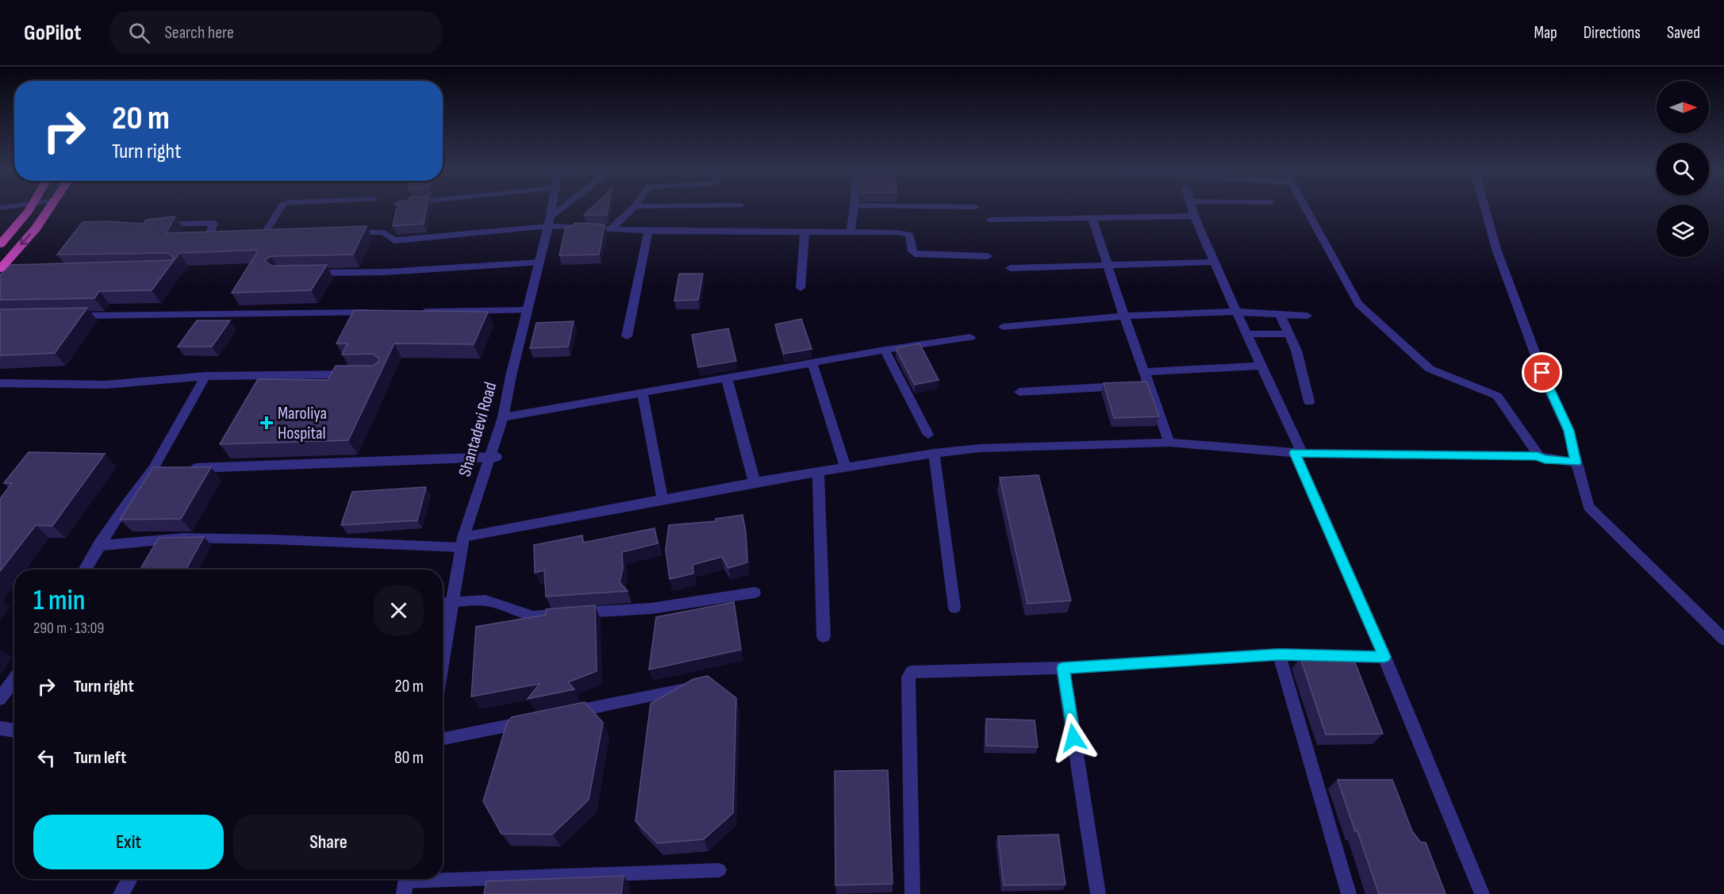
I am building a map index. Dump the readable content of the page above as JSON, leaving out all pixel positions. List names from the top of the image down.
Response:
{
  "streets": {
    "street": ["Shantadevi Road"]
  },
  "places": {
    "health": ["Maroliya Hospital"]
  },
  "north": "right",
  "page": {
    "header": "GoPilot",
    "search": "Search here",
    "nav": ["Map", "Directions", "Saved"],
    "turn": ["20 m", "Turn right"],
    "heading": ["1 min", "290 m · 13:09"],
    "list": [
      {
        "name": "Turn right",
        "value": "20 m"
      },
      {
        "name": "Turn left",
        "value": "80 m"
      }
    ],
    "buttons": ["Exit", "Share"]
  }
}
